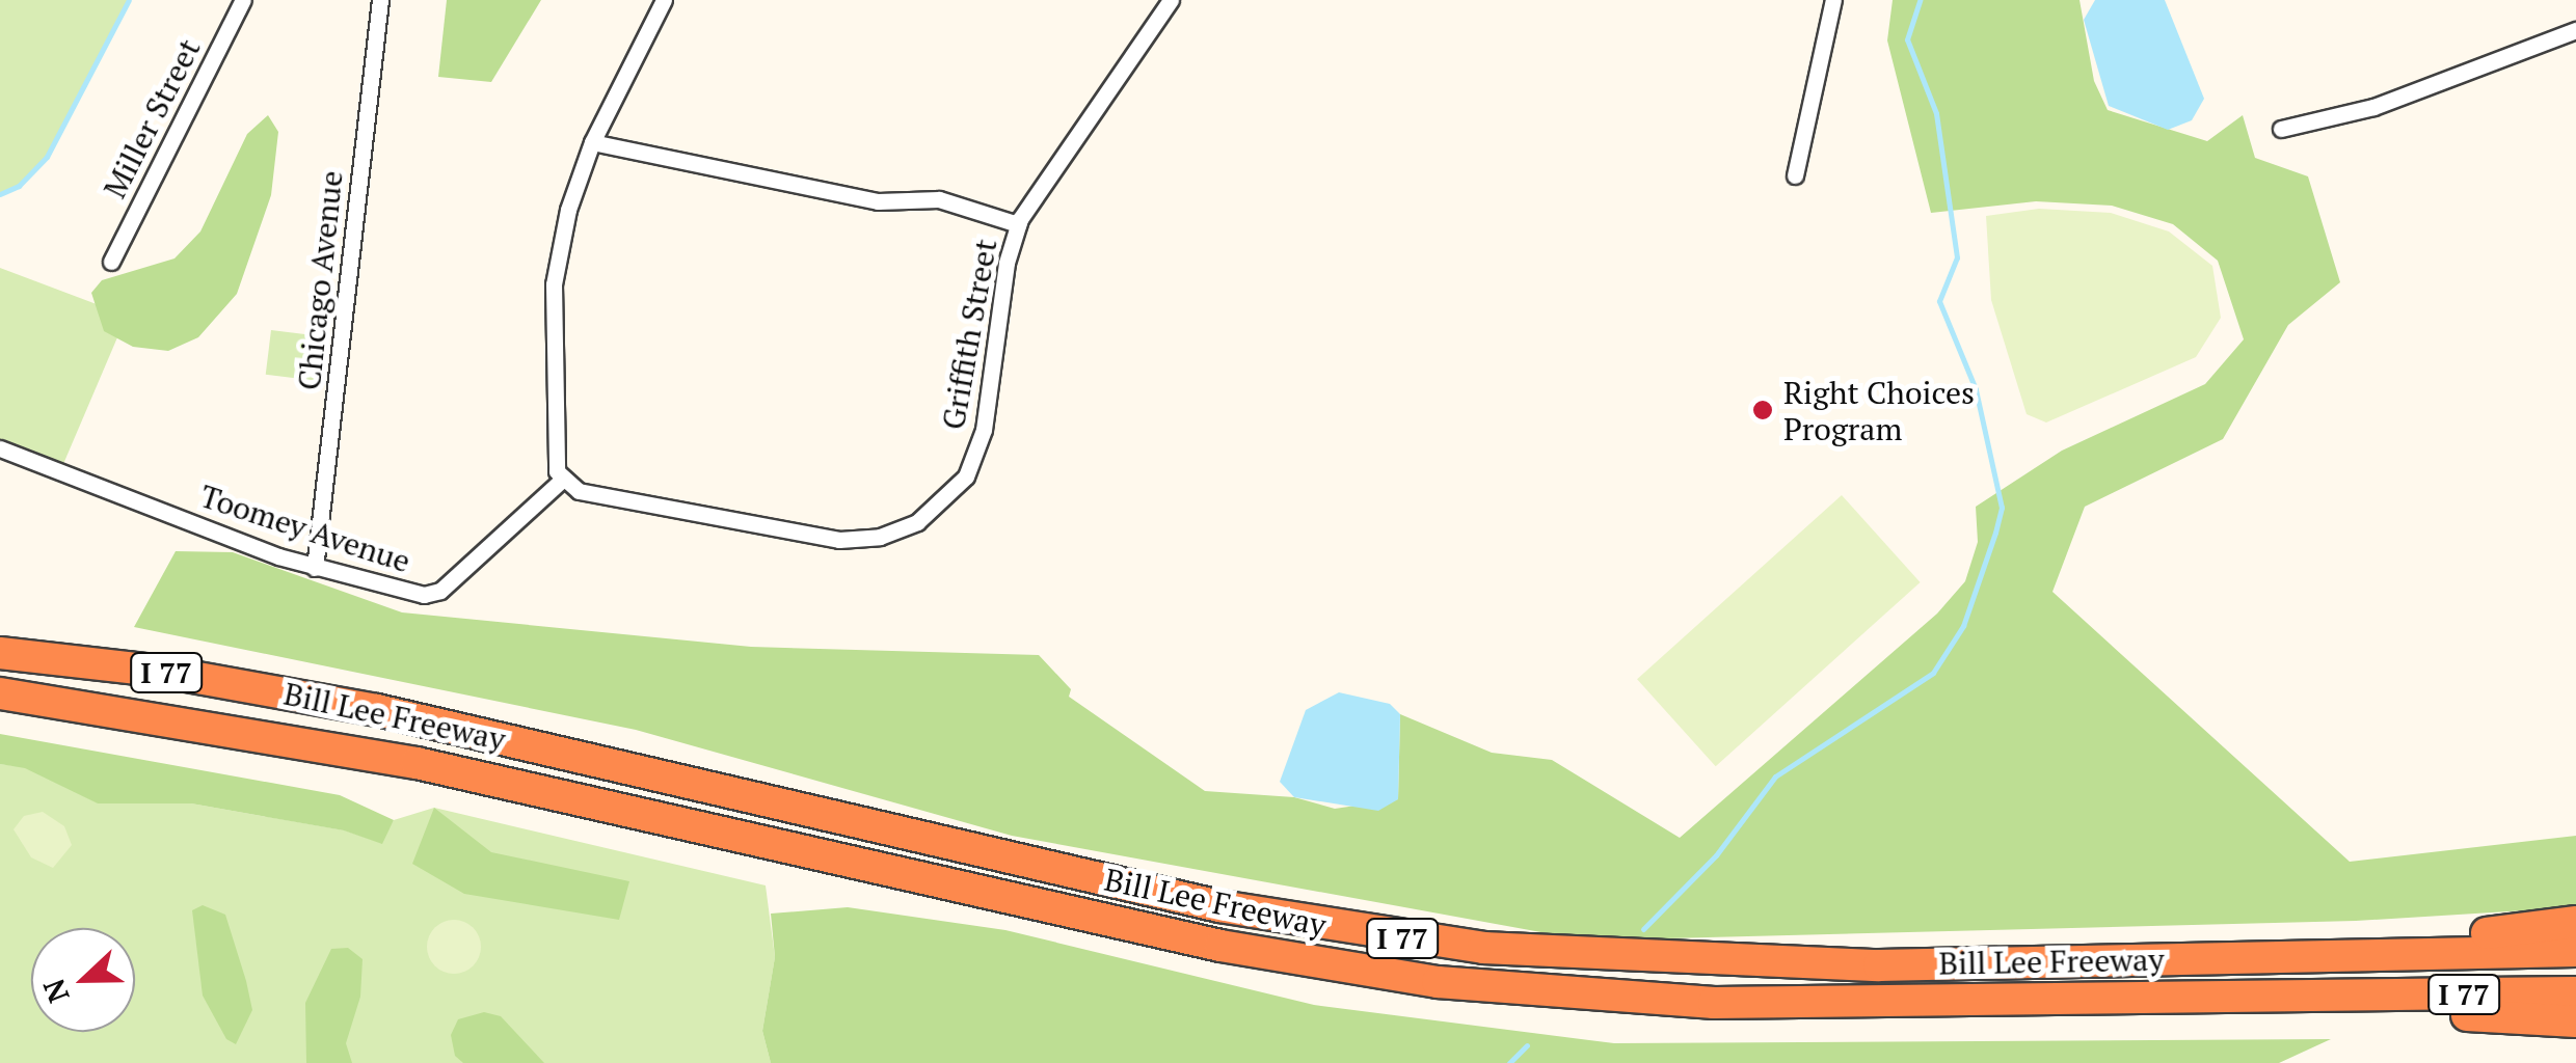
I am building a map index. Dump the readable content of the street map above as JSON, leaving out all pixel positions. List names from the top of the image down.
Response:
{
  "streets": {
    "highway": ["I 77", "Bill Lee Freeway"],
    "street": [
      "Miller Street",
      "Chicago Avenue",
      "Griffith Street",
      "Toomey Avenue"
    ]
  },
  "crossings": [
    ["Chicago Avenue", "Toomey Avenue"],
    ["Griffith Street", "Toomey Avenue"]
  ],
  "places": ["Right Choices Program"],
  "north": "left"
}
